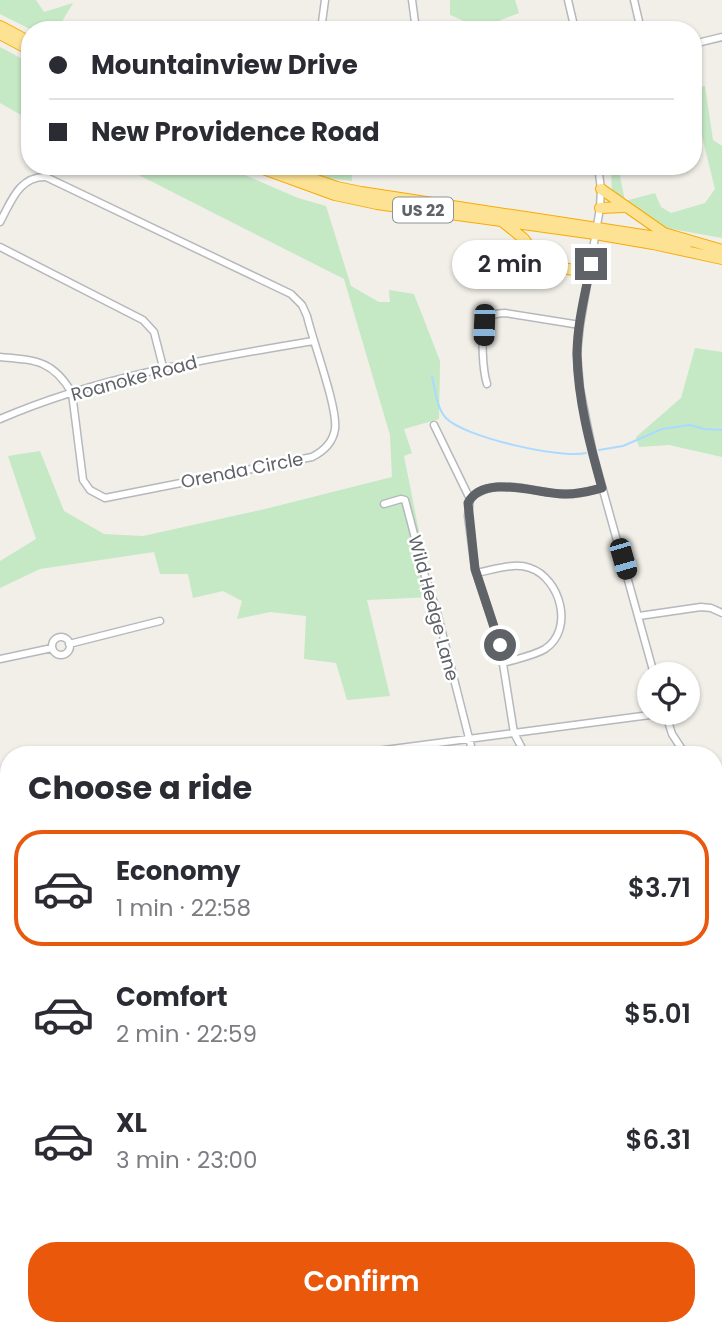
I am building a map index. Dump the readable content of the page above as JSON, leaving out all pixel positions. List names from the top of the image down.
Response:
{
  "streets": {
    "highway": ["US 22"],
    "street": ["Roanoke Road", "Orenda Circle", "Wild Hedge Lane"]
  },
  "crossings": [
    ["Roanoke Road", "Orenda Circle"]
  ],
  "page": {
    "banner": ["Mountainview Drive", "New Providence Road"],
    "bubble": "2 min",
    "heading": "Choose a ride",
    "list": [
      {
        "name": "Economy",
        "note": "1 min · 22:58",
        "value": "$3.71"
      },
      {
        "name": "Comfort",
        "note": "2 min · 22:59",
        "value": "$5.01"
      },
      {
        "name": "XL",
        "note": "3 min · 23:00",
        "value": "$6.31"
      }
    ],
    "buttons": "Confirm"
  }
}
